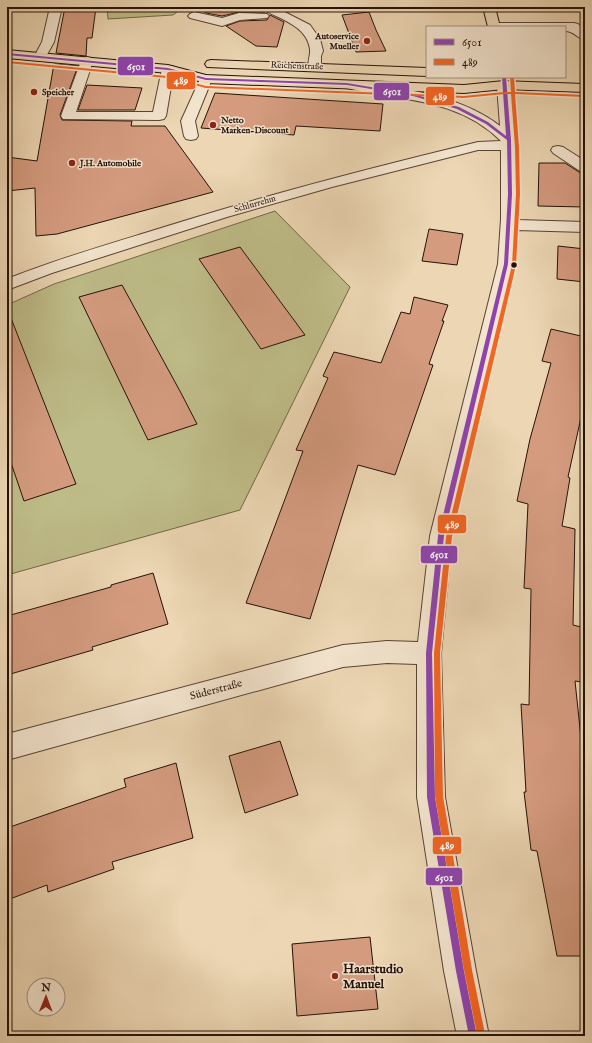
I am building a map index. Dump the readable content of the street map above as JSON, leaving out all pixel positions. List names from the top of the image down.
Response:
{
  "streets": {
    "main road": ["Reichenstraße"],
    "street": ["Schlurrehm", "Süderstraße"]
  },
  "places": [
    "Autoservice Mueller",
    "Speicher",
    "Netto Marken-Discount",
    "J.H. Automobile",
    "Haarstudio Manuel"
  ],
  "lines": ["transit line 6501", "transit line 489"],
  "legend": ["6501", "489"],
  "north": "top"
}
